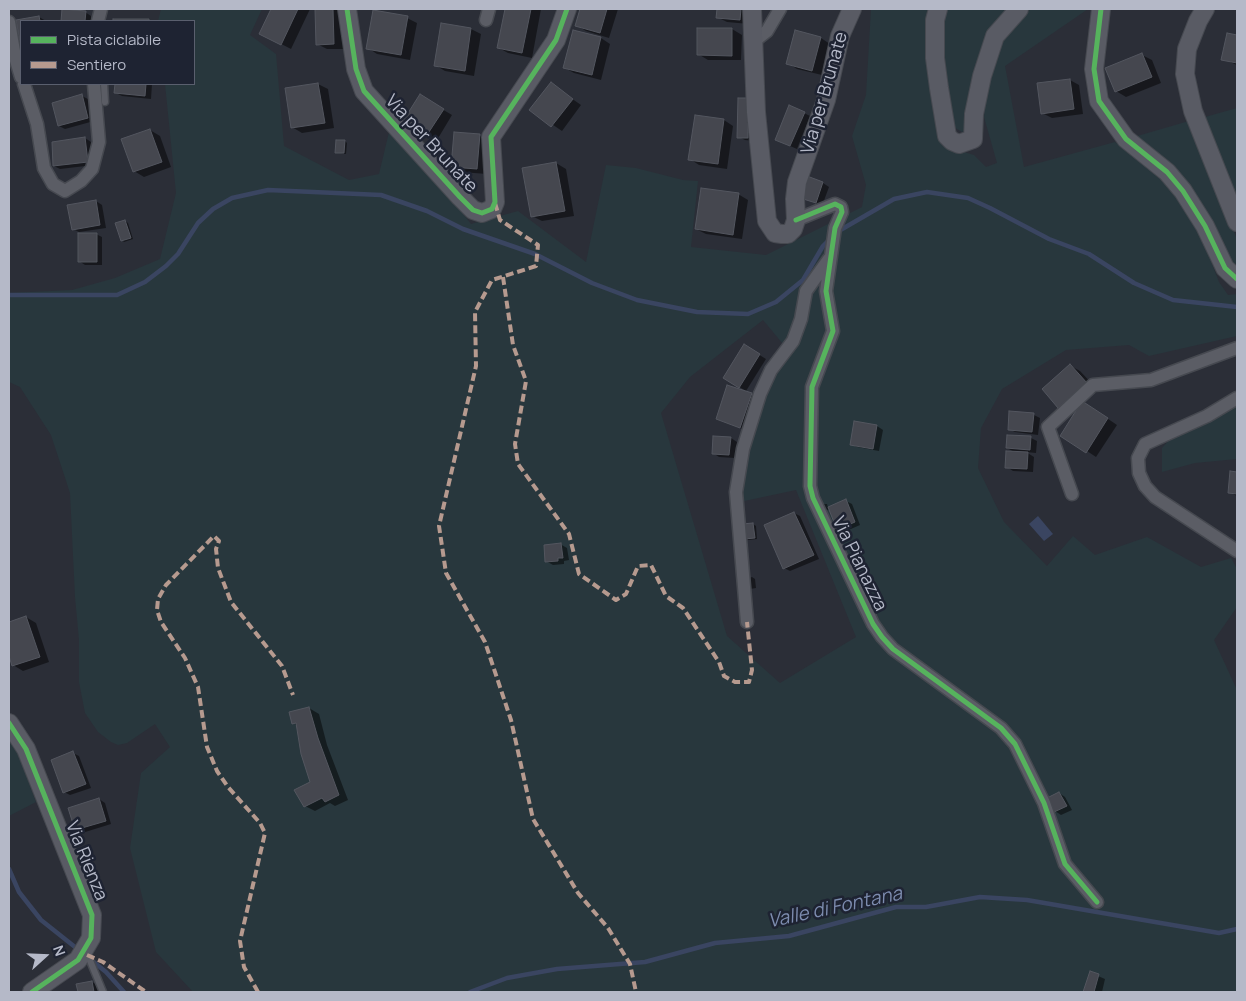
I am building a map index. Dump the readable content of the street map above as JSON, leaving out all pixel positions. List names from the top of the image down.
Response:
{
  "streets": {
    "street": ["Via per Brunate", "Via Pianazza", "Via Rienza"]
  },
  "crossings": [
    ["Via per Brunate", "Via Pianazza"]
  ],
  "water": ["Valle di Fontana"],
  "legend": ["Pista ciclabile", "Sentiero"],
  "north": "right"
}
